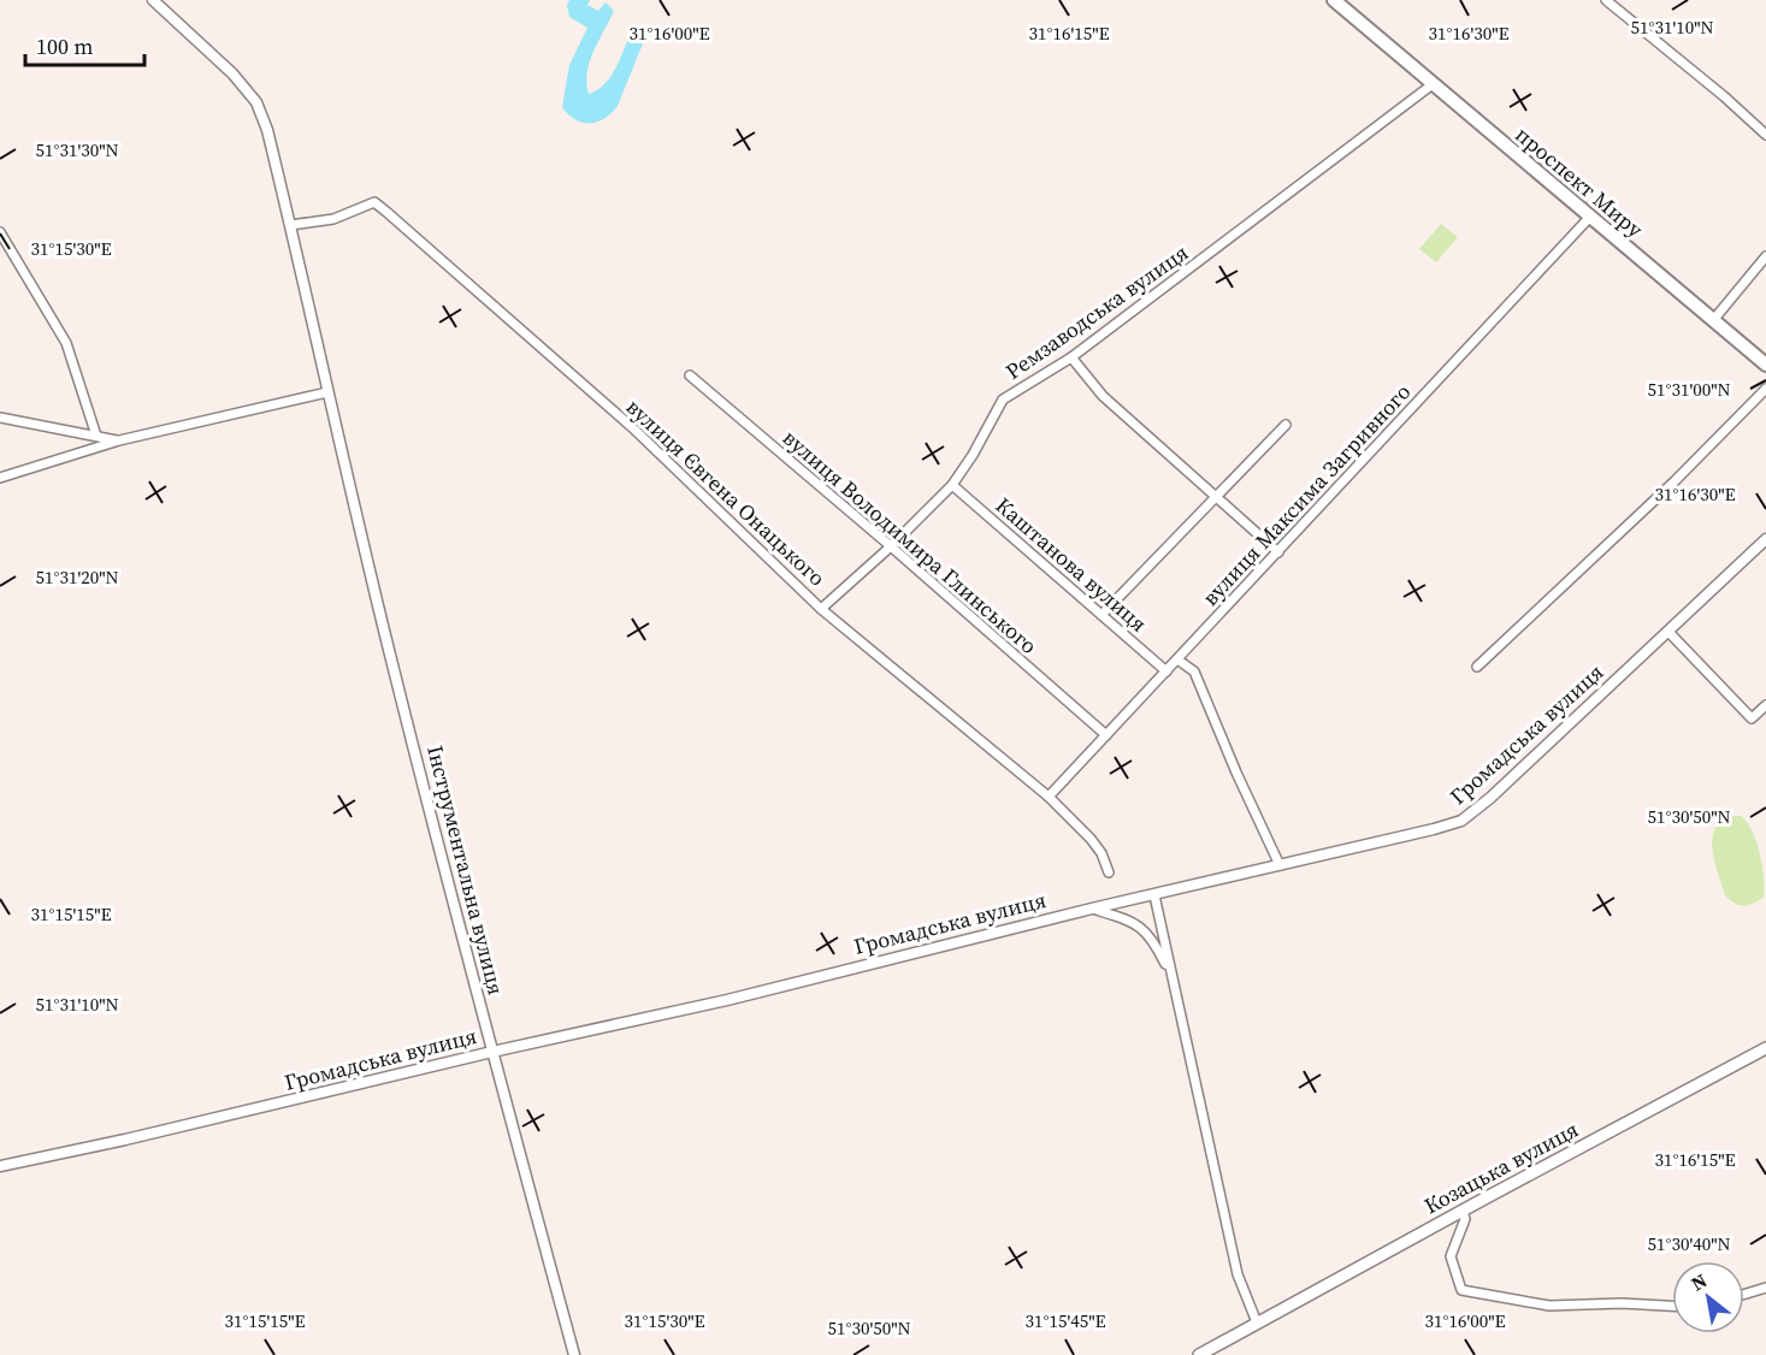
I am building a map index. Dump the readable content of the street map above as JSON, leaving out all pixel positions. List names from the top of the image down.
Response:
{
  "streets": {
    "main road": ["проспект Миру", "Козацька вулиця"],
    "street": [
      "Ремзаводська вулиця",
      "вулиця Євгена Онацького",
      "вулиця Максима Загривного",
      "вулиця Володимира Глинського",
      "Каштанова вулиця",
      "Громадська вулиця",
      "Інструментальна вулиця"
    ]
  },
  "crossings": [
    ["проспект Миру", "Ремзаводська вулиця"],
    ["проспект Миру", "вулиця Максима Загривного"],
    ["Ремзаводська вулиця", "вулиця Євгена Онацького"],
    ["Ремзаводська вулиця", "вулиця Володимира Глинського"],
    ["Ремзаводська вулиця", "Каштанова вулиця"],
    ["вулиця Євгена Онацького", "вулиця Максима Загривного"],
    ["вулиця Євгена Онацького", "Інструментальна вулиця"],
    ["вулиця Максима Загривного", "вулиця Володимира Глинського"],
    ["вулиця Максима Загривного", "Каштанова вулиця"],
    ["Громадська вулиця", "Інструментальна вулиця"]
  ],
  "scale_bar": "100 m",
  "north": "top left",
  "coordinates": [
    "51°31'10\"N",
    "31°16'00\"E",
    "31°16'15\"E",
    "31°16'30\"E",
    "51°31'30\"N",
    "31°15'30\"E",
    "51°31'00\"N",
    "51°31'20\"N",
    "51°30'50\"N",
    "31°15'15\"E",
    "51°30'40\"N",
    "31°15'45\"E"
  ]
}
